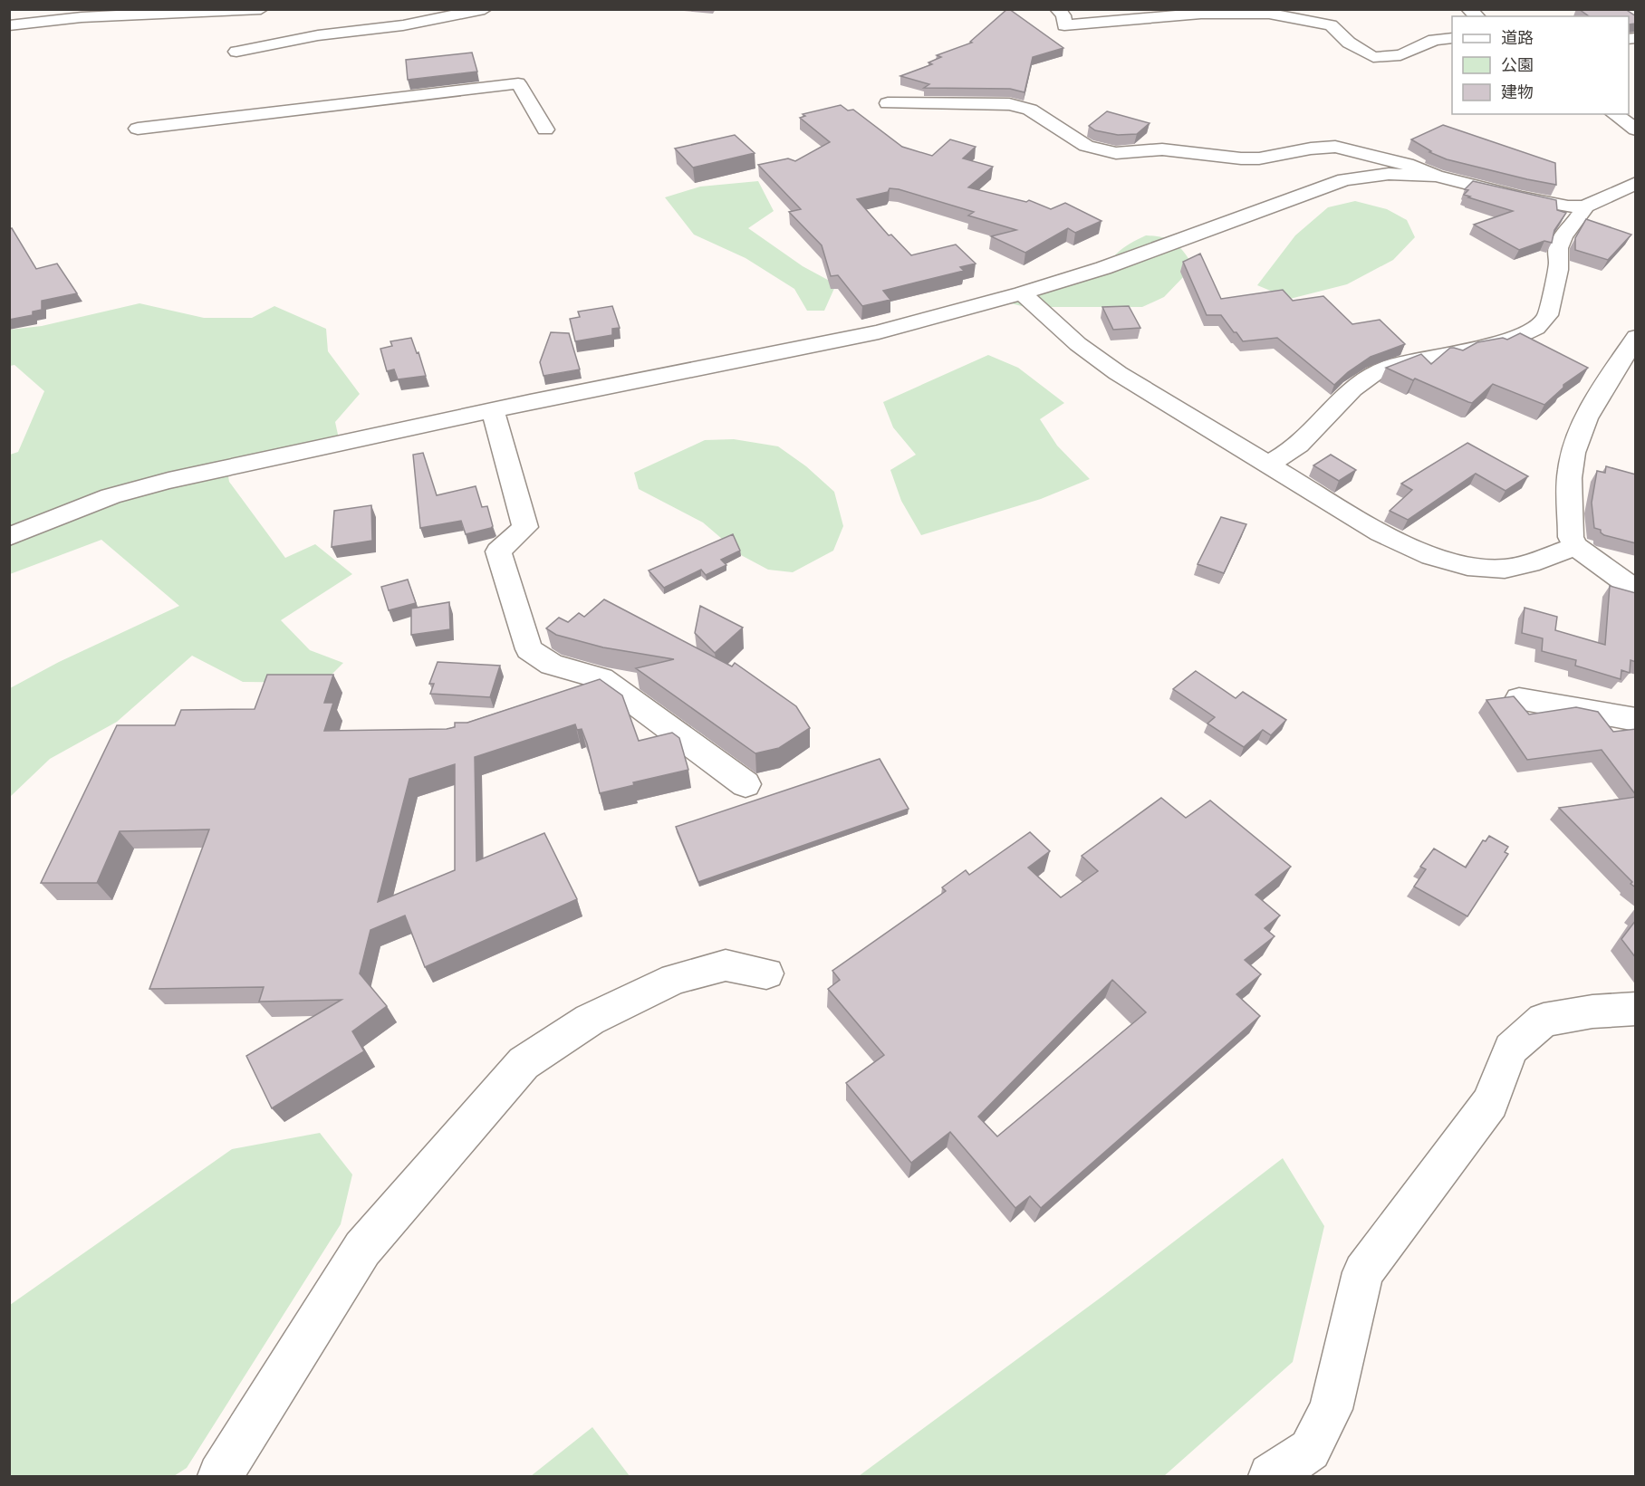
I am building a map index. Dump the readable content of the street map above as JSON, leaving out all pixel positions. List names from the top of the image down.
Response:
{
  "legend": ["道路", "公園", "建物"]
}
